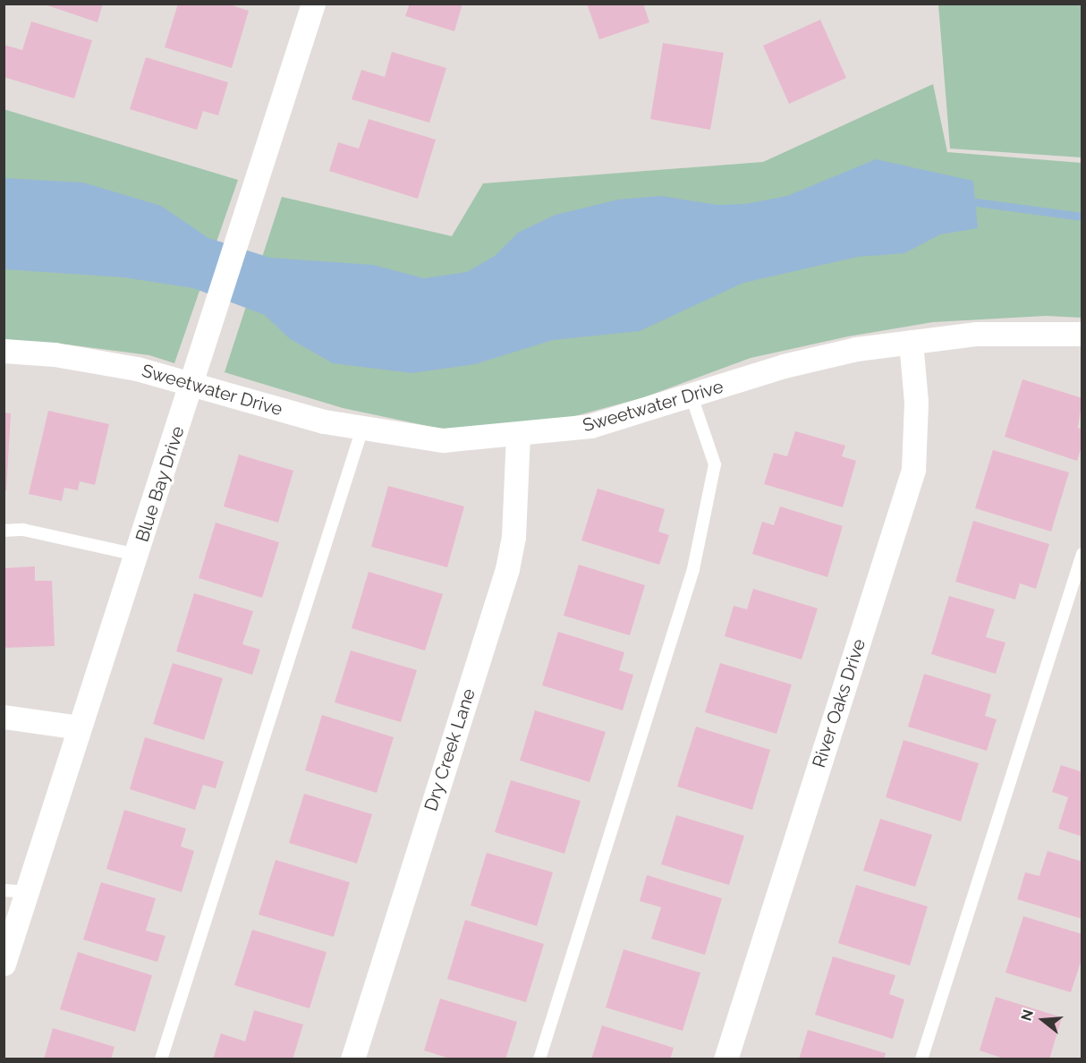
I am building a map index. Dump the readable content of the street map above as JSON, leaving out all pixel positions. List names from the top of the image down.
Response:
{
  "streets": {
    "street": [
      "Sweetwater Drive",
      "Blue Bay Drive",
      "River Oaks Drive",
      "Dry Creek Lane"
    ]
  },
  "crossings": [
    ["Sweetwater Drive", "Blue Bay Drive"],
    ["Sweetwater Drive", "River Oaks Drive"],
    ["Sweetwater Drive", "Dry Creek Lane"]
  ],
  "north": "left"
}
